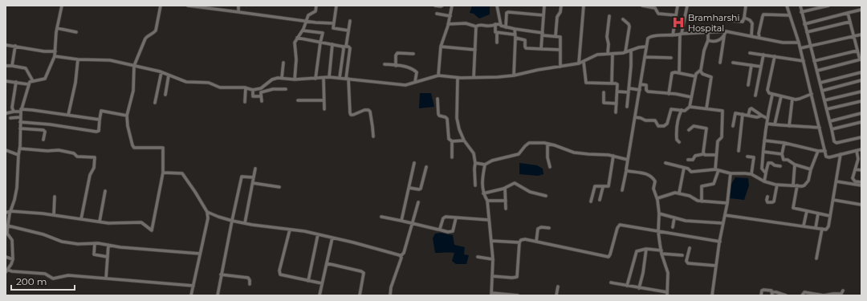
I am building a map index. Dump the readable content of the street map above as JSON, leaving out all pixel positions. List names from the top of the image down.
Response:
{
  "places": {
    "hospital": ["Bramharshi Hospital"]
  },
  "scale_bar": "200 m"
}
